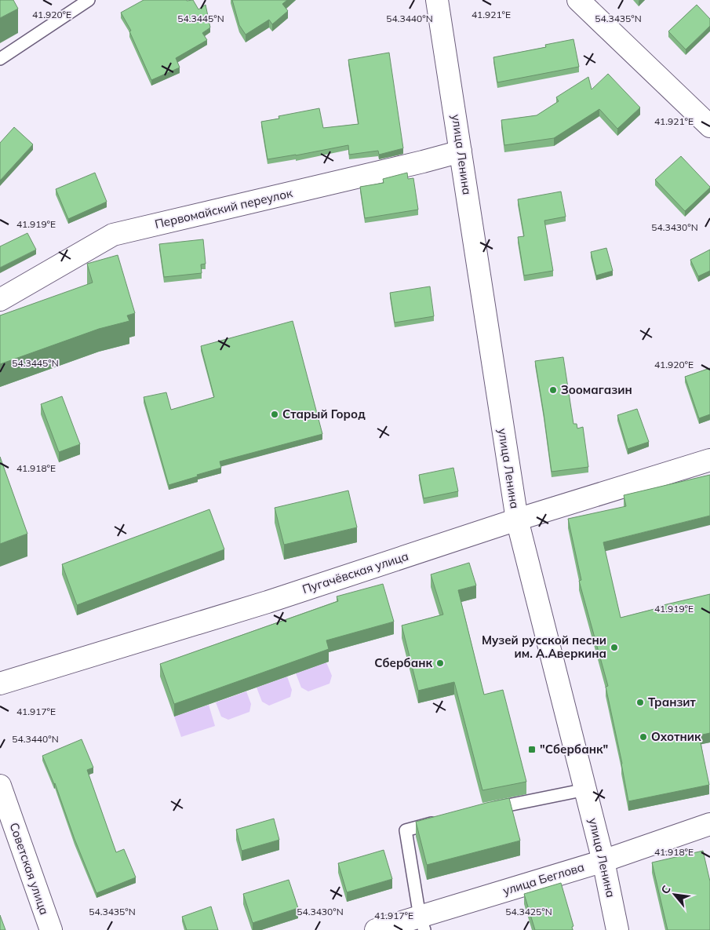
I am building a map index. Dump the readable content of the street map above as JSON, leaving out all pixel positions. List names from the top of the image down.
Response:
{
  "streets": {
    "street": [
      "улица Ленина",
      "Первомайский переулок",
      "Пугачёвская улица",
      "Советская улица",
      "улица Беглова"
    ]
  },
  "crossings": [
    ["улица Ленина", "Первомайский переулок"],
    ["улица Ленина", "Пугачёвская улица"],
    ["улица Ленина", "улица Беглова"]
  ],
  "places": {
    "other": [
      "Зоомагазин",
      "Старый Город",
      "Музей русской песни им. А.Аверкина",
      "Сбербанк",
      "Транзит",
      "Охотник"
    ],
    "transit": ["\"Сбербанк\""]
  },
  "north": "top left",
  "coordinates": [
    "41.920°E",
    "41.921°E",
    "54.3445°N",
    "54.3440°N",
    "54.3435°N",
    "41.919°E",
    "54.3430°N",
    "41.918°E",
    "41.917°E",
    "54.3425°N"
  ]
}
